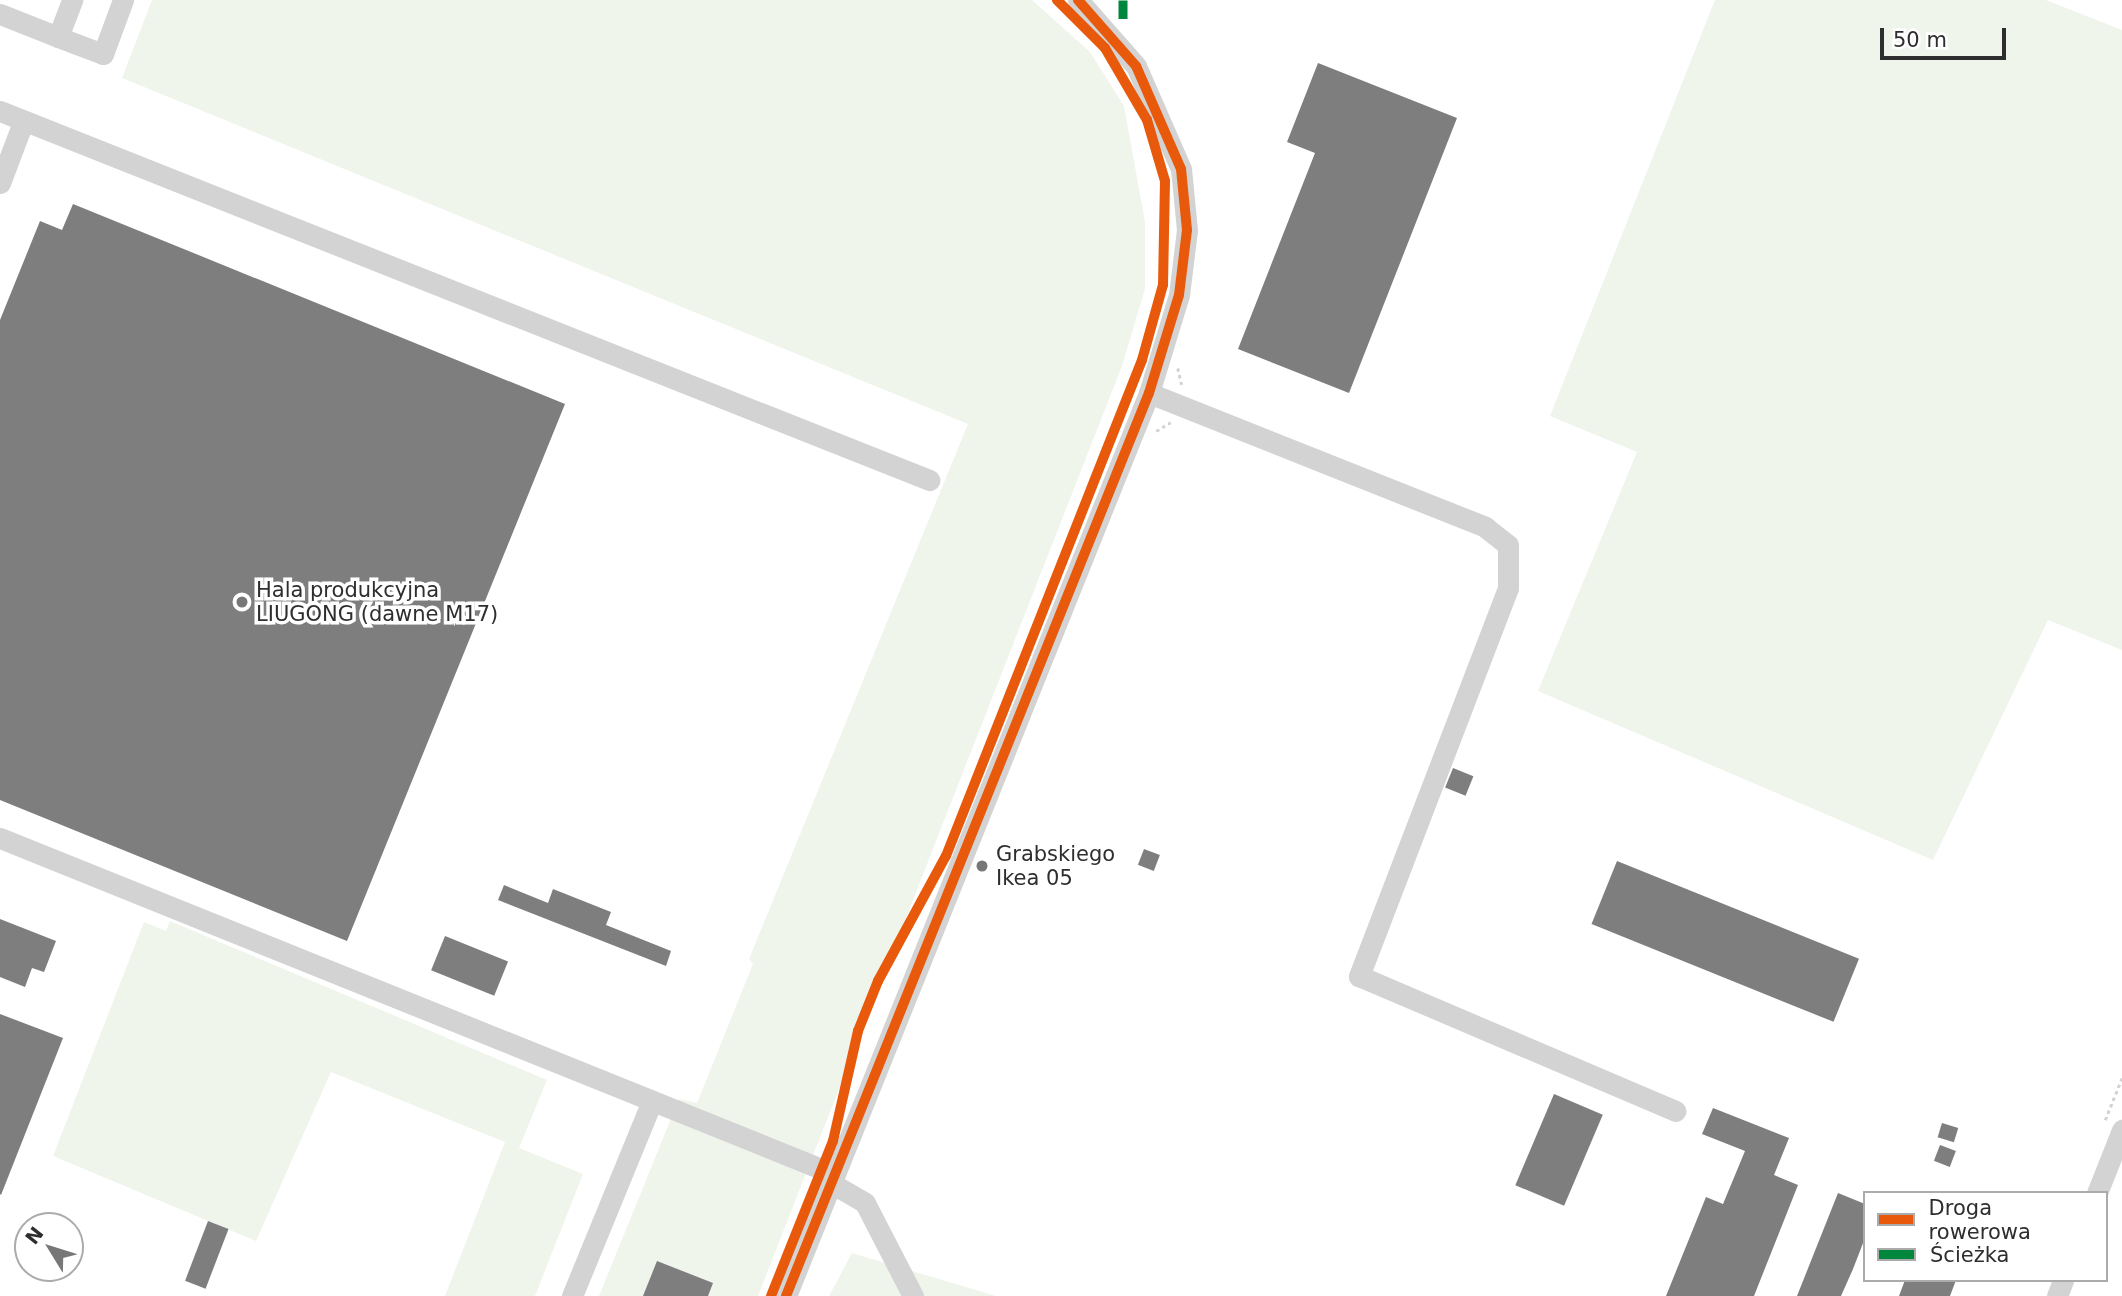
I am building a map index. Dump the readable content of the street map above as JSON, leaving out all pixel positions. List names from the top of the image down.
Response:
{
  "places": ["Hala produkcyjna LIUGONG (dawne M17)", "Grabskiego Ikea 05"],
  "legend": ["Droga rowerowa", "Ścieżka"],
  "scale_bar": "50 m",
  "north": "top left"
}
